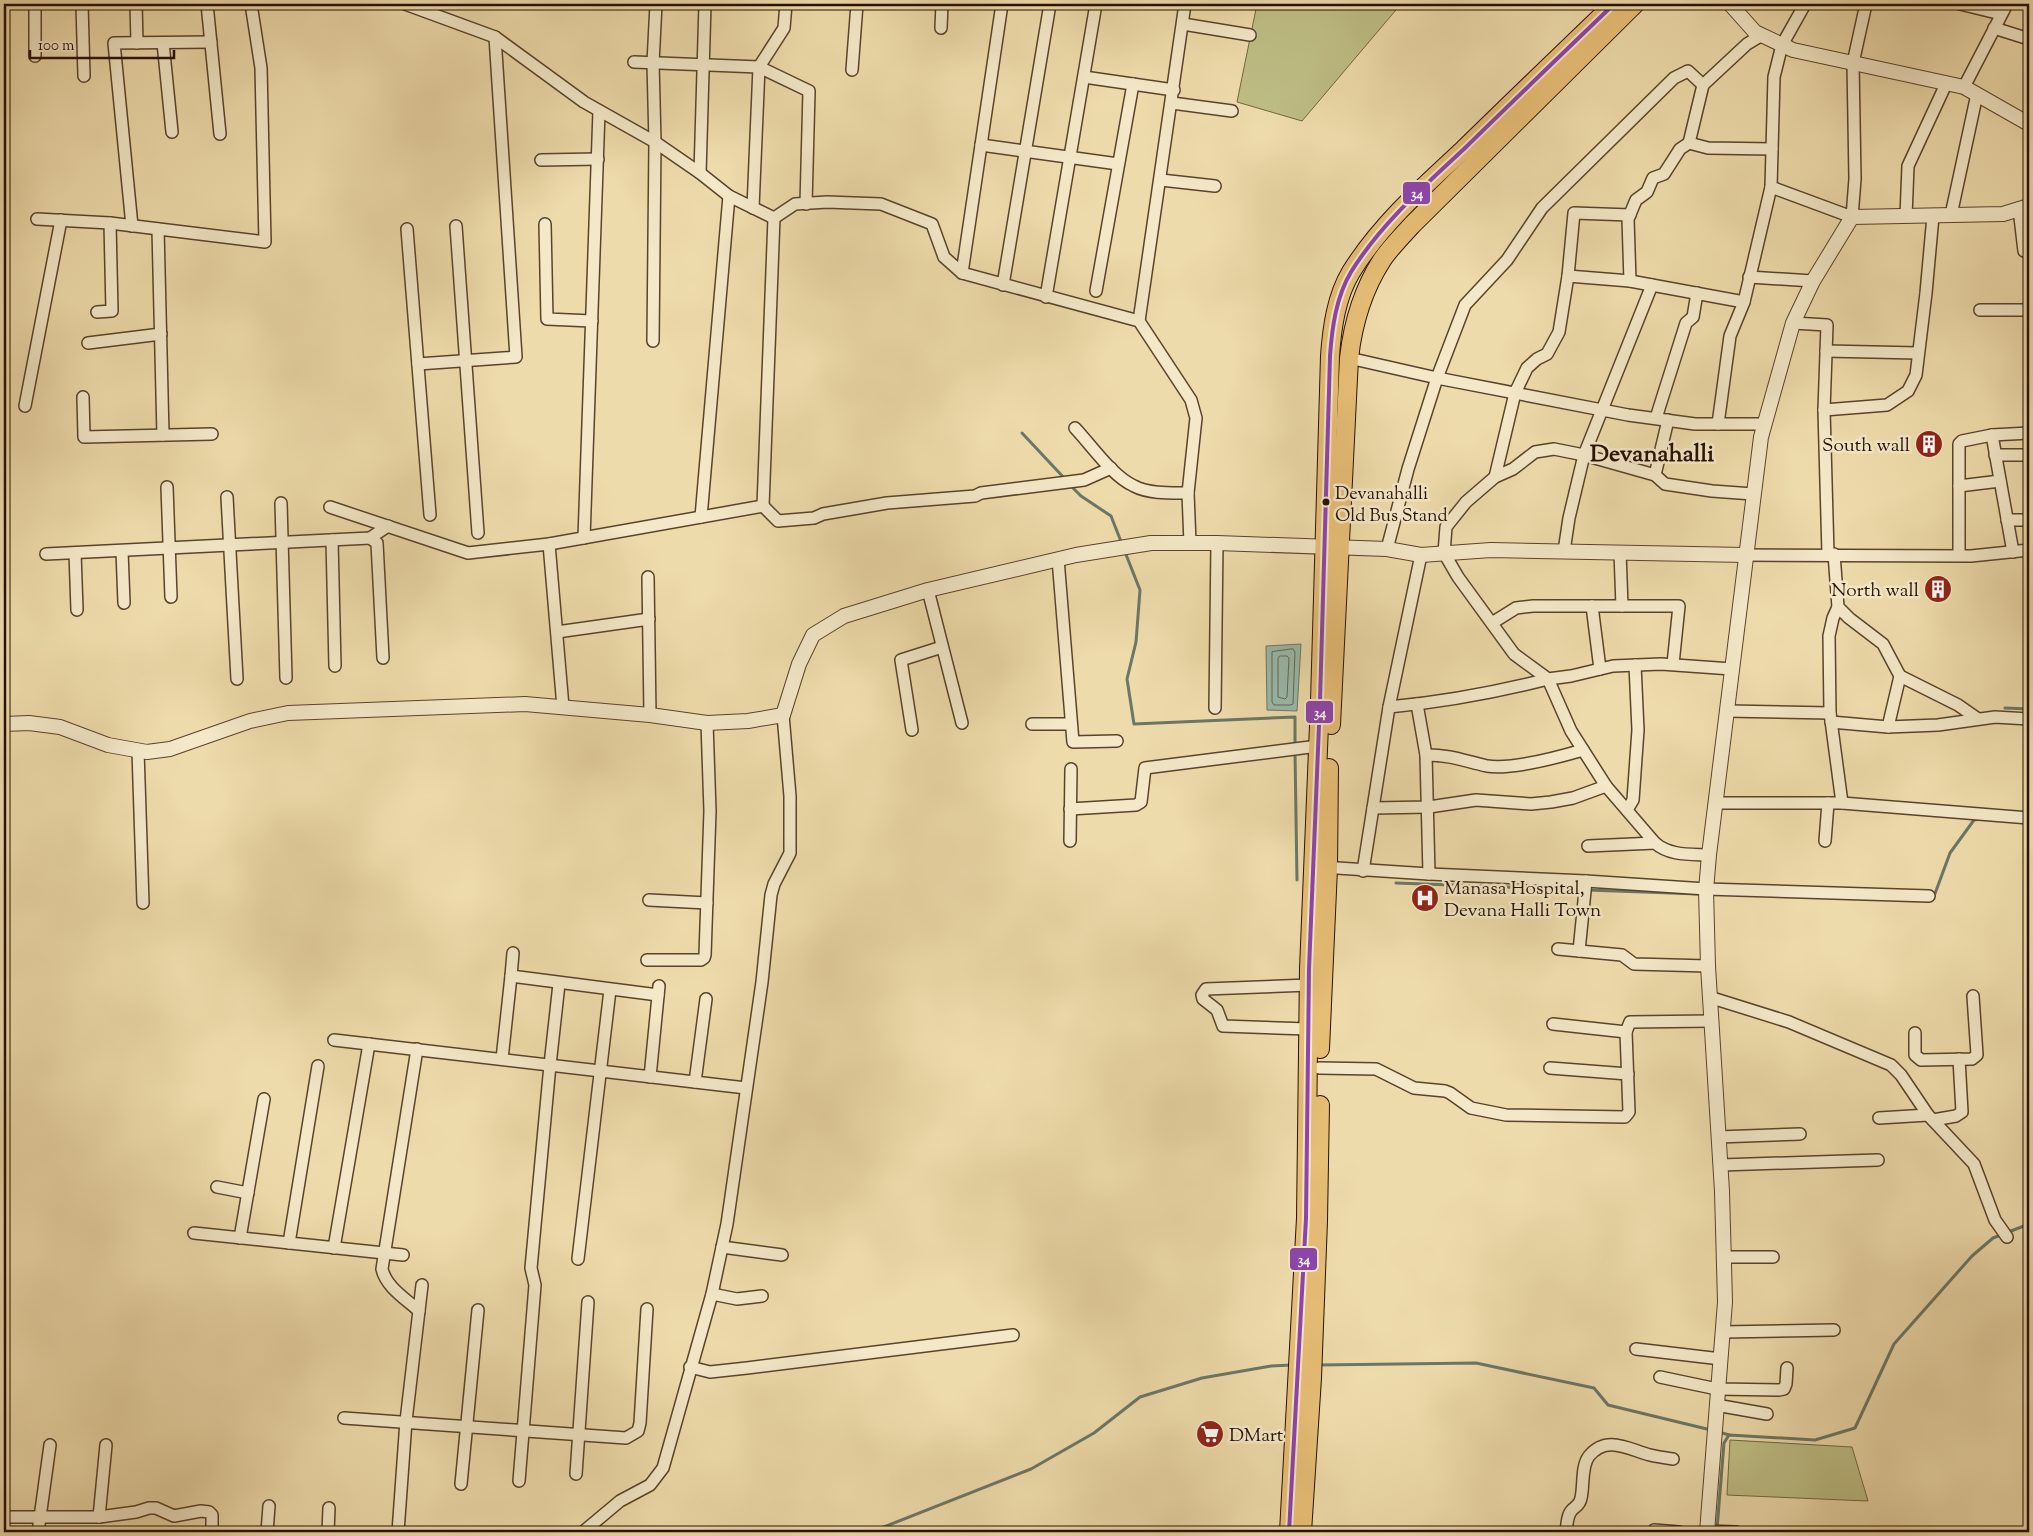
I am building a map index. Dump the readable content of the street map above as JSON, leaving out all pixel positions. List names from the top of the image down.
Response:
{
  "districts": ["Devanahalli"],
  "places": {
    "building": ["South wall", "North wall"],
    "other": ["Devanahalli Old Bus Stand"],
    "hospital": ["Manasa Hospital, Devana Halli Town"],
    "supermarket": ["DMart"]
  },
  "lines": ["transit line 34"],
  "scale_bar": "100 m"
}
